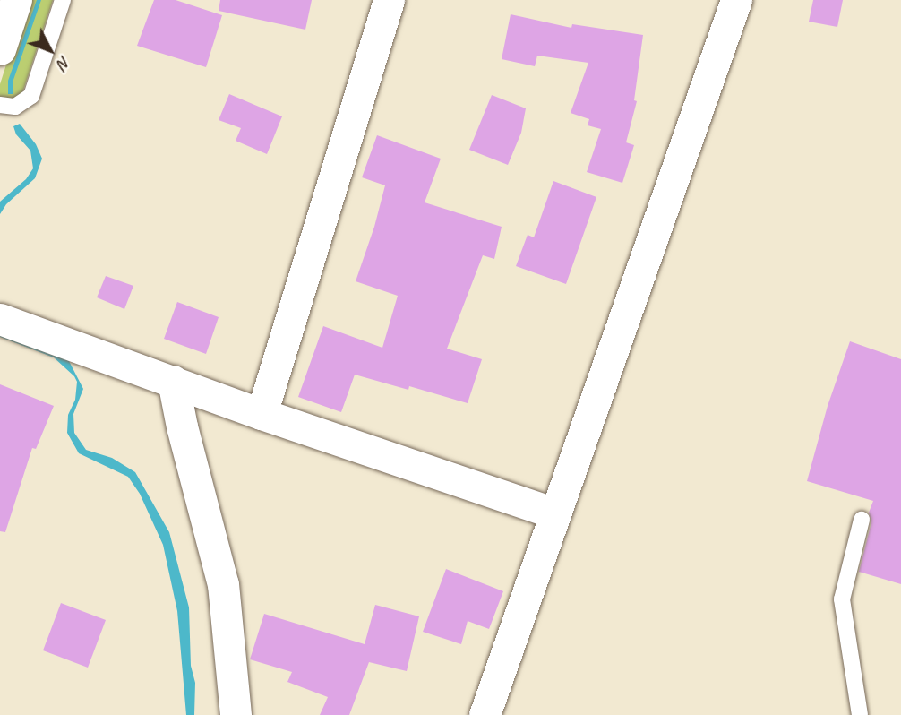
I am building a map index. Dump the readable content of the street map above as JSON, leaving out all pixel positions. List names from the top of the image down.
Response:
{
  "north": "bottom right"
}
